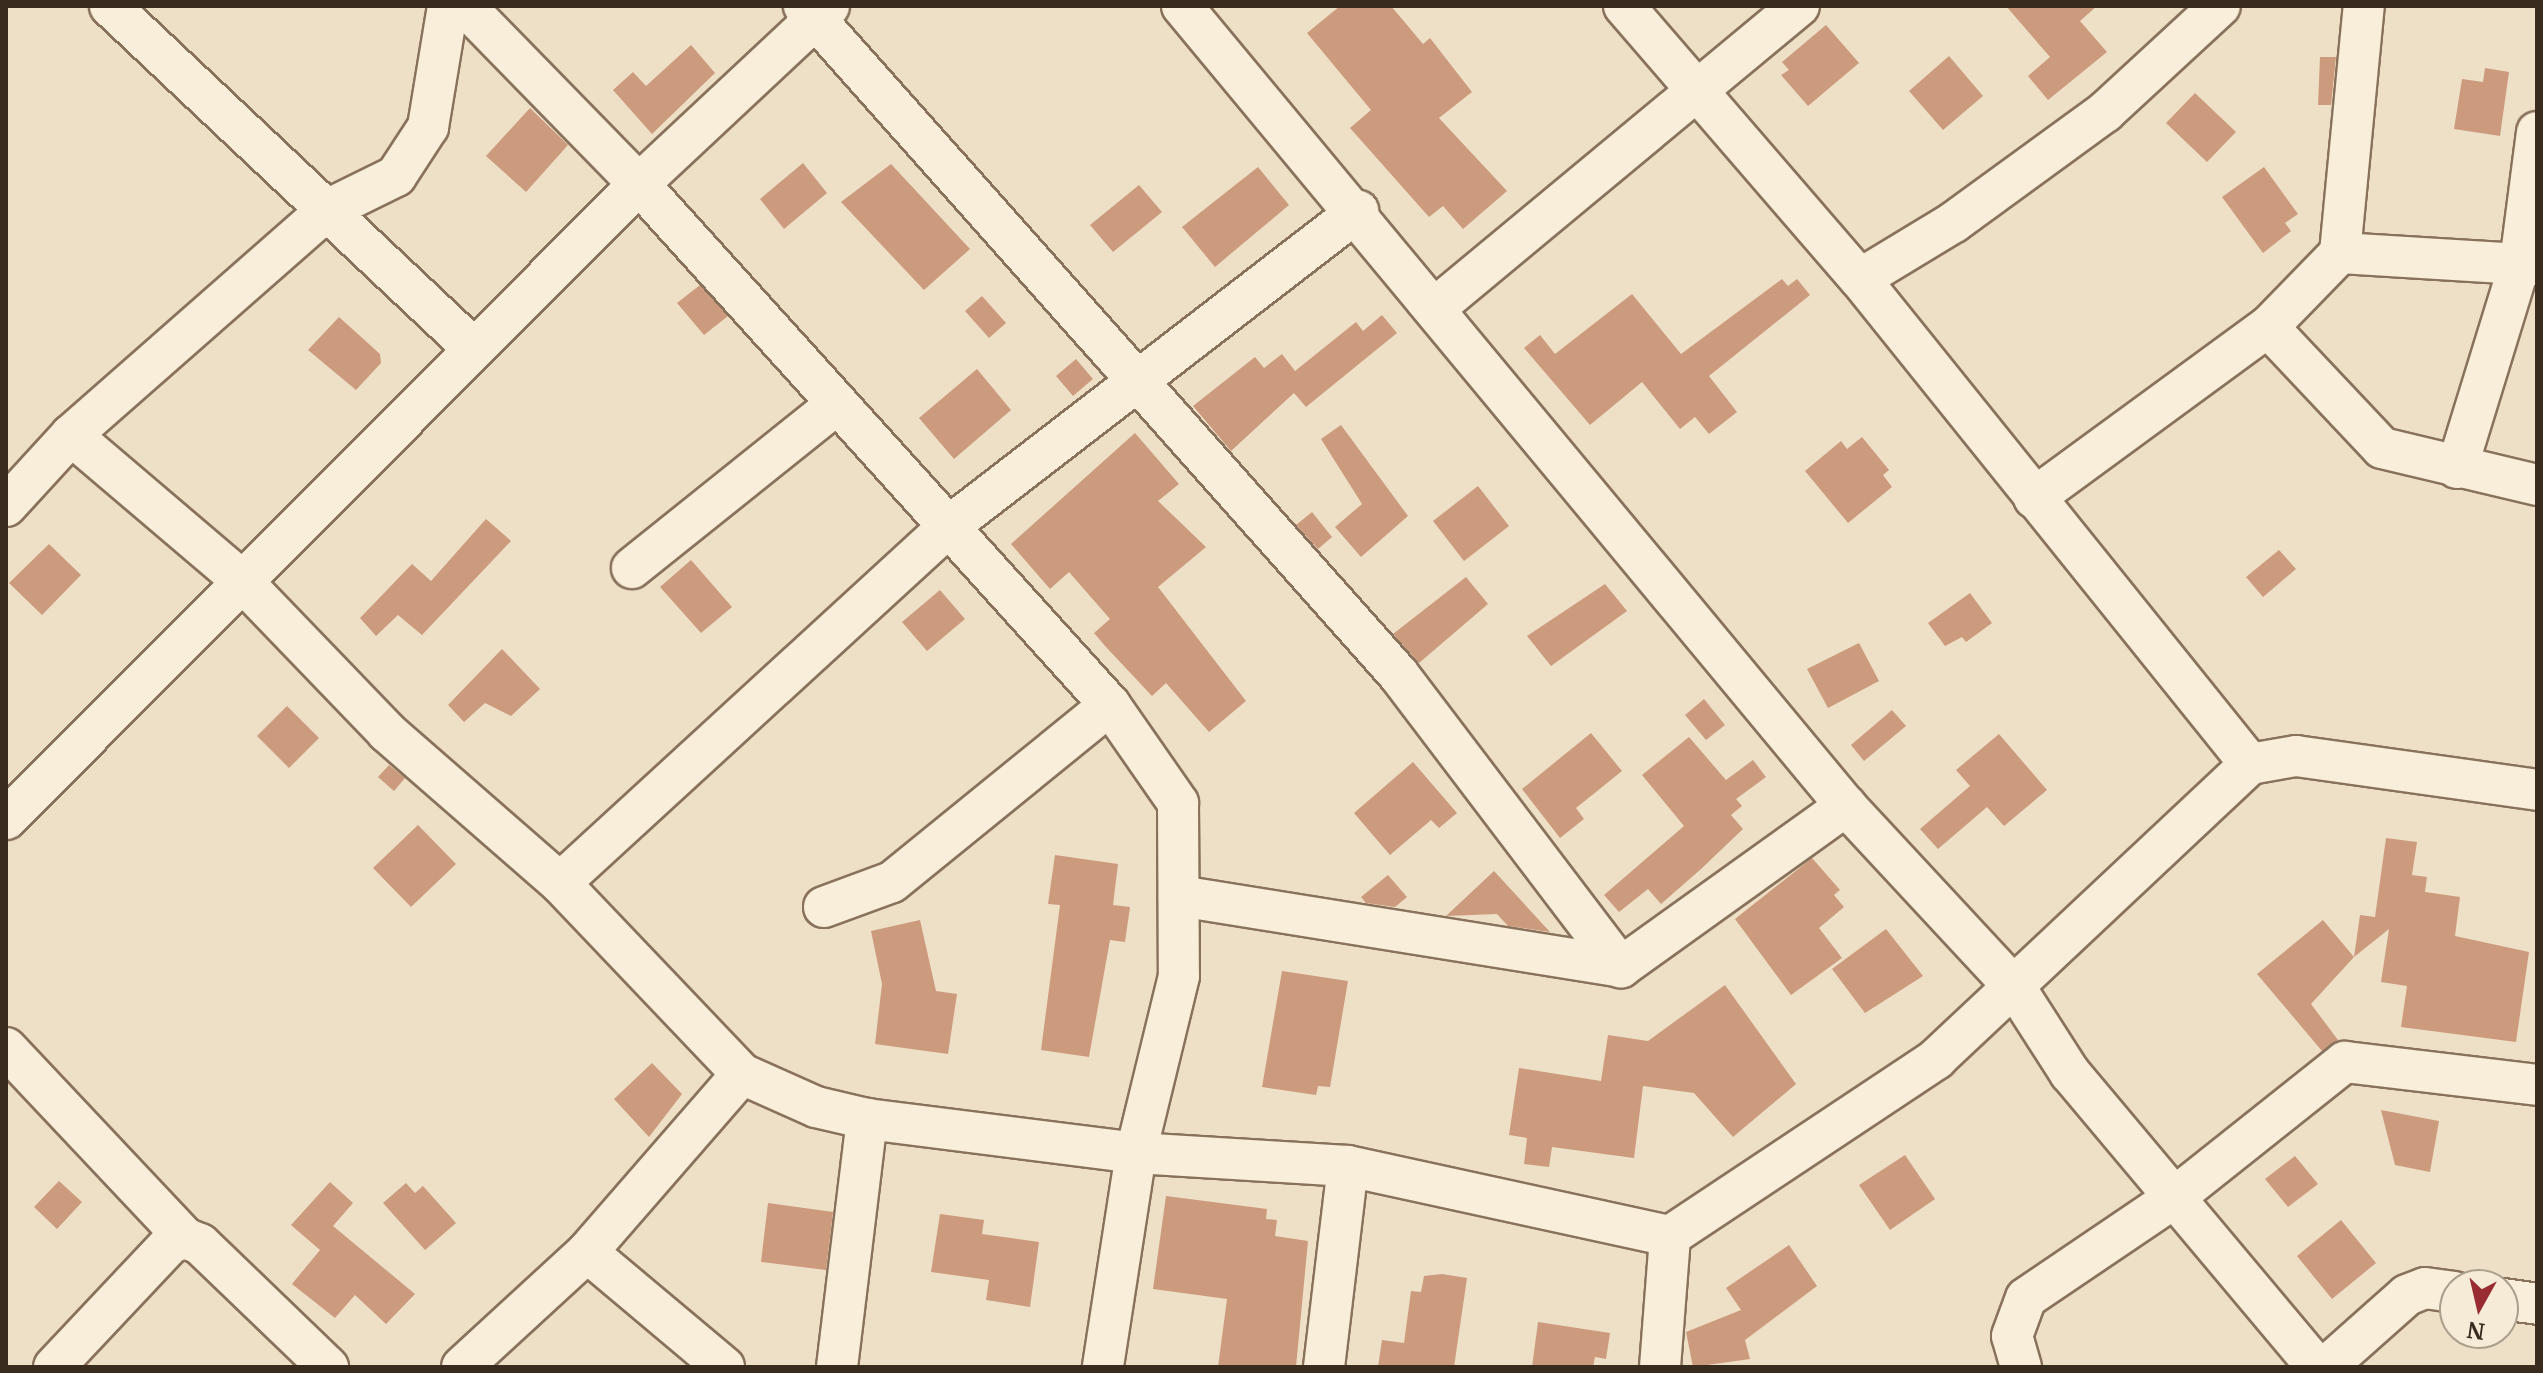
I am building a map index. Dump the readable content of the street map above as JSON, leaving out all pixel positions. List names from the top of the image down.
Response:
{
  "north": "bottom"
}
